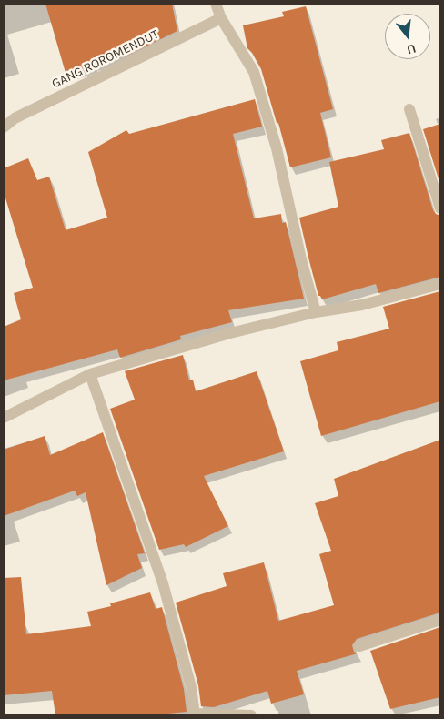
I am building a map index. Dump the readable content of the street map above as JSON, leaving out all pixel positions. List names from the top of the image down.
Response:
{
  "streets": {
    "street": ["GANG ROROMENDUT"]
  },
  "north": "bottom"
}
